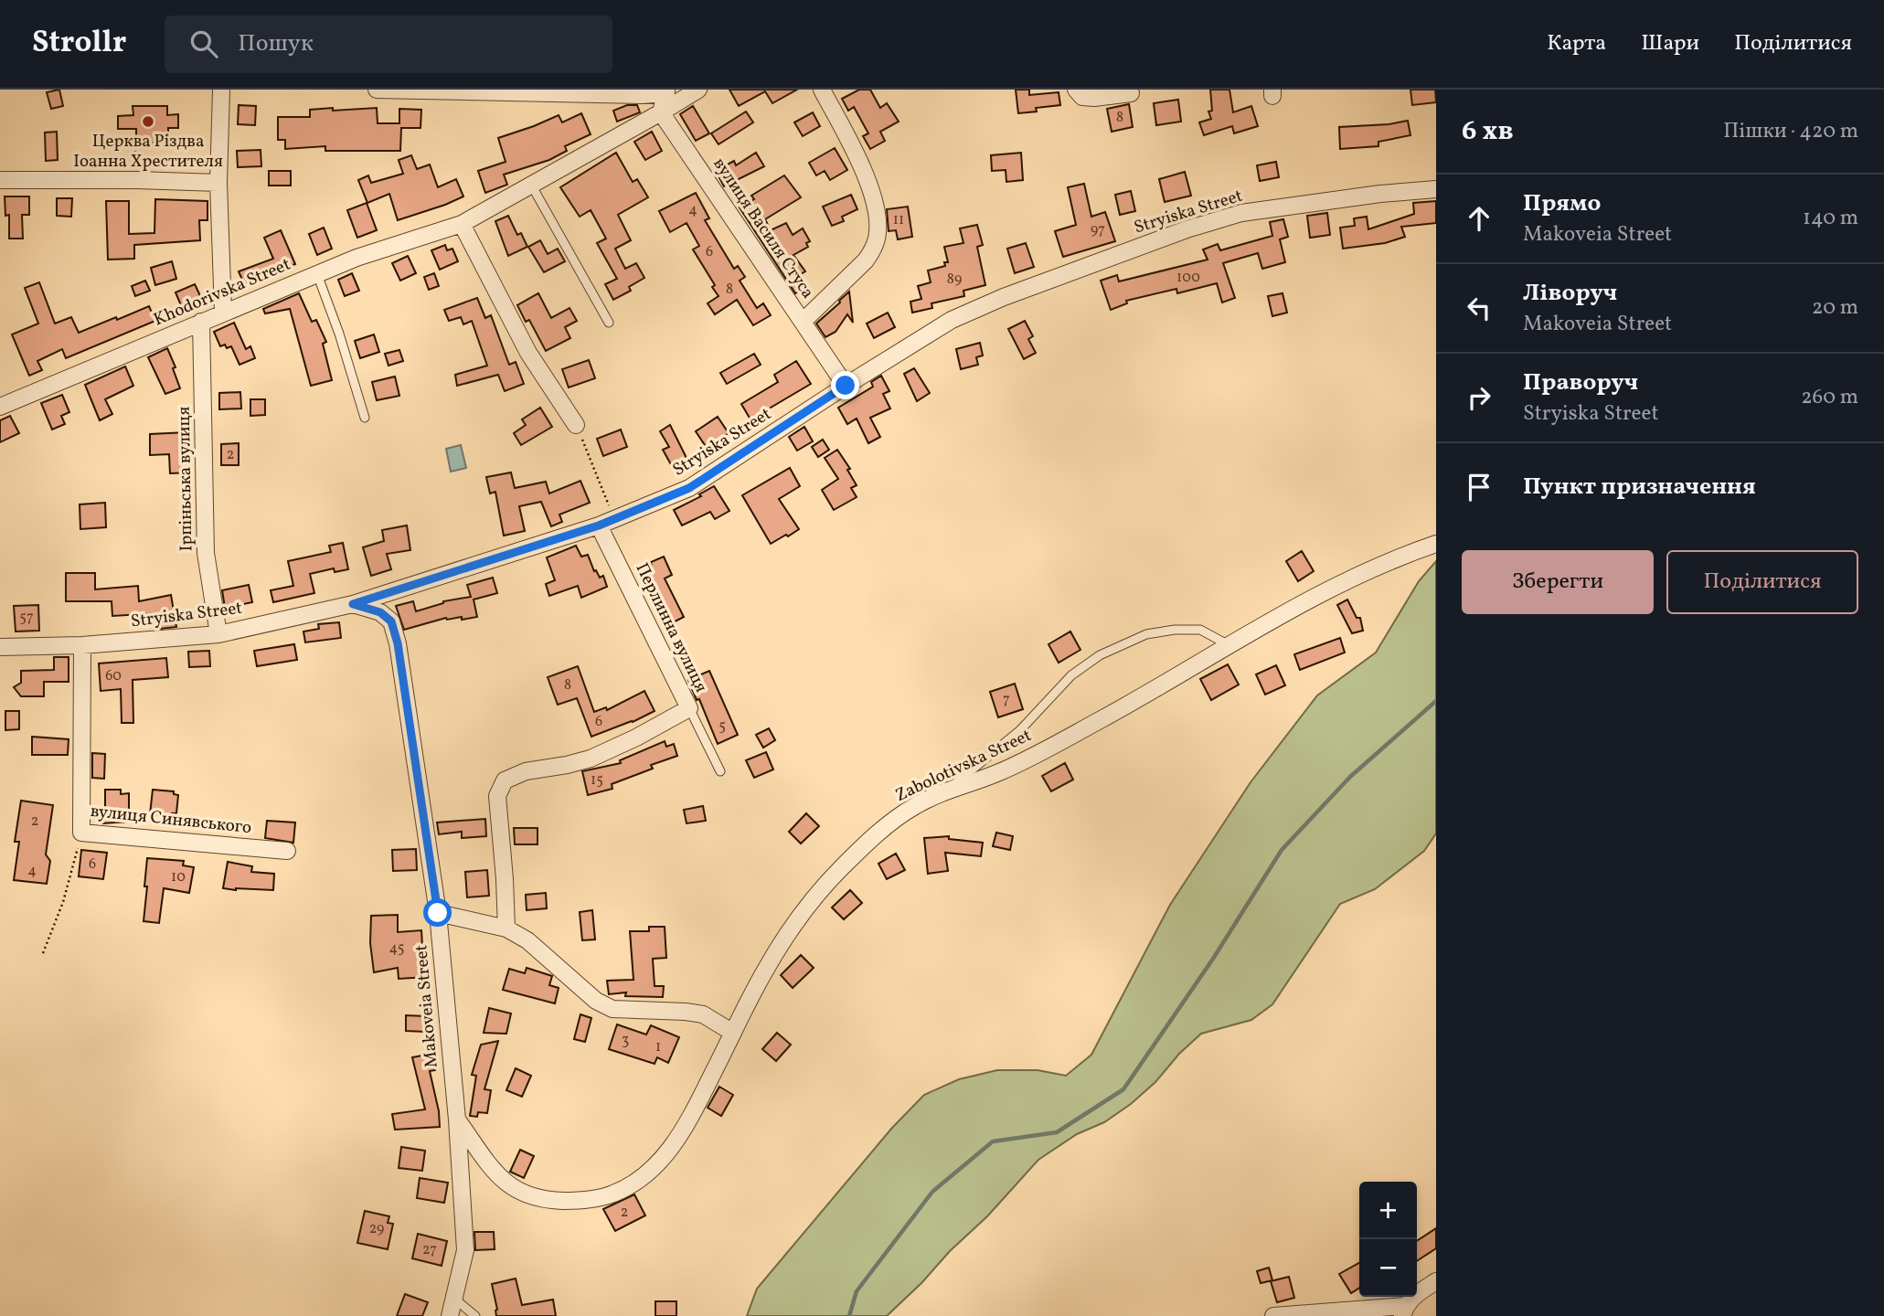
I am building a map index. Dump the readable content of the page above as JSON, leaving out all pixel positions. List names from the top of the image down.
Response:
{
  "streets": {
    "street": [
      "Stryiska Street",
      "вулиця Василя Стуса",
      "Khodorivska Street",
      "Ірпіньська вулиця",
      "Перлинна вулиця",
      "Zabolotivska Street",
      "вулиця Синявського",
      "Makoveia Street"
    ]
  },
  "crossings": [
    ["Stryiska Street", "вулиця Василя Стуса"],
    ["Stryiska Street", "Ірпіньська вулиця"],
    ["Stryiska Street", "Перлинна вулиця"],
    ["Stryiska Street", "вулиця Синявського"],
    ["Stryiska Street", "Makoveia Street"],
    ["вулиця Василя Стуса", "Khodorivska Street"],
    ["Khodorivska Street", "Ірпіньська вулиця"],
    ["Zabolotivska Street", "Makoveia Street"]
  ],
  "places": ["Церква Різдва Іоанна Хрестителя"],
  "house_numbers": [
    "8",
    "4",
    "11",
    "97",
    "6",
    "100",
    "89",
    "8",
    "2",
    "57",
    "60",
    "8",
    "7",
    "6",
    "5",
    "15",
    "2",
    "6",
    "4",
    "10",
    "45",
    "3",
    "1",
    "2",
    "29",
    "27"
  ],
  "page": {
    "header": "Strollr",
    "search": "Пошук",
    "nav": ["Карта", "Шари", "Поділитися"],
    "heading": ["6 хв", "Пішки · 420 m"],
    "list": [
      ["Прямо", "Makoveia Street", "140 m"],
      ["Ліворуч", "Makoveia Street", "20 m"],
      ["Праворуч", "Stryiska Street", "260 m"],
      "Пункт призначення"
    ],
    "buttons": ["Зберегти", "Поділитися"],
    "map_buttons": ["+", "−"]
  }
}
